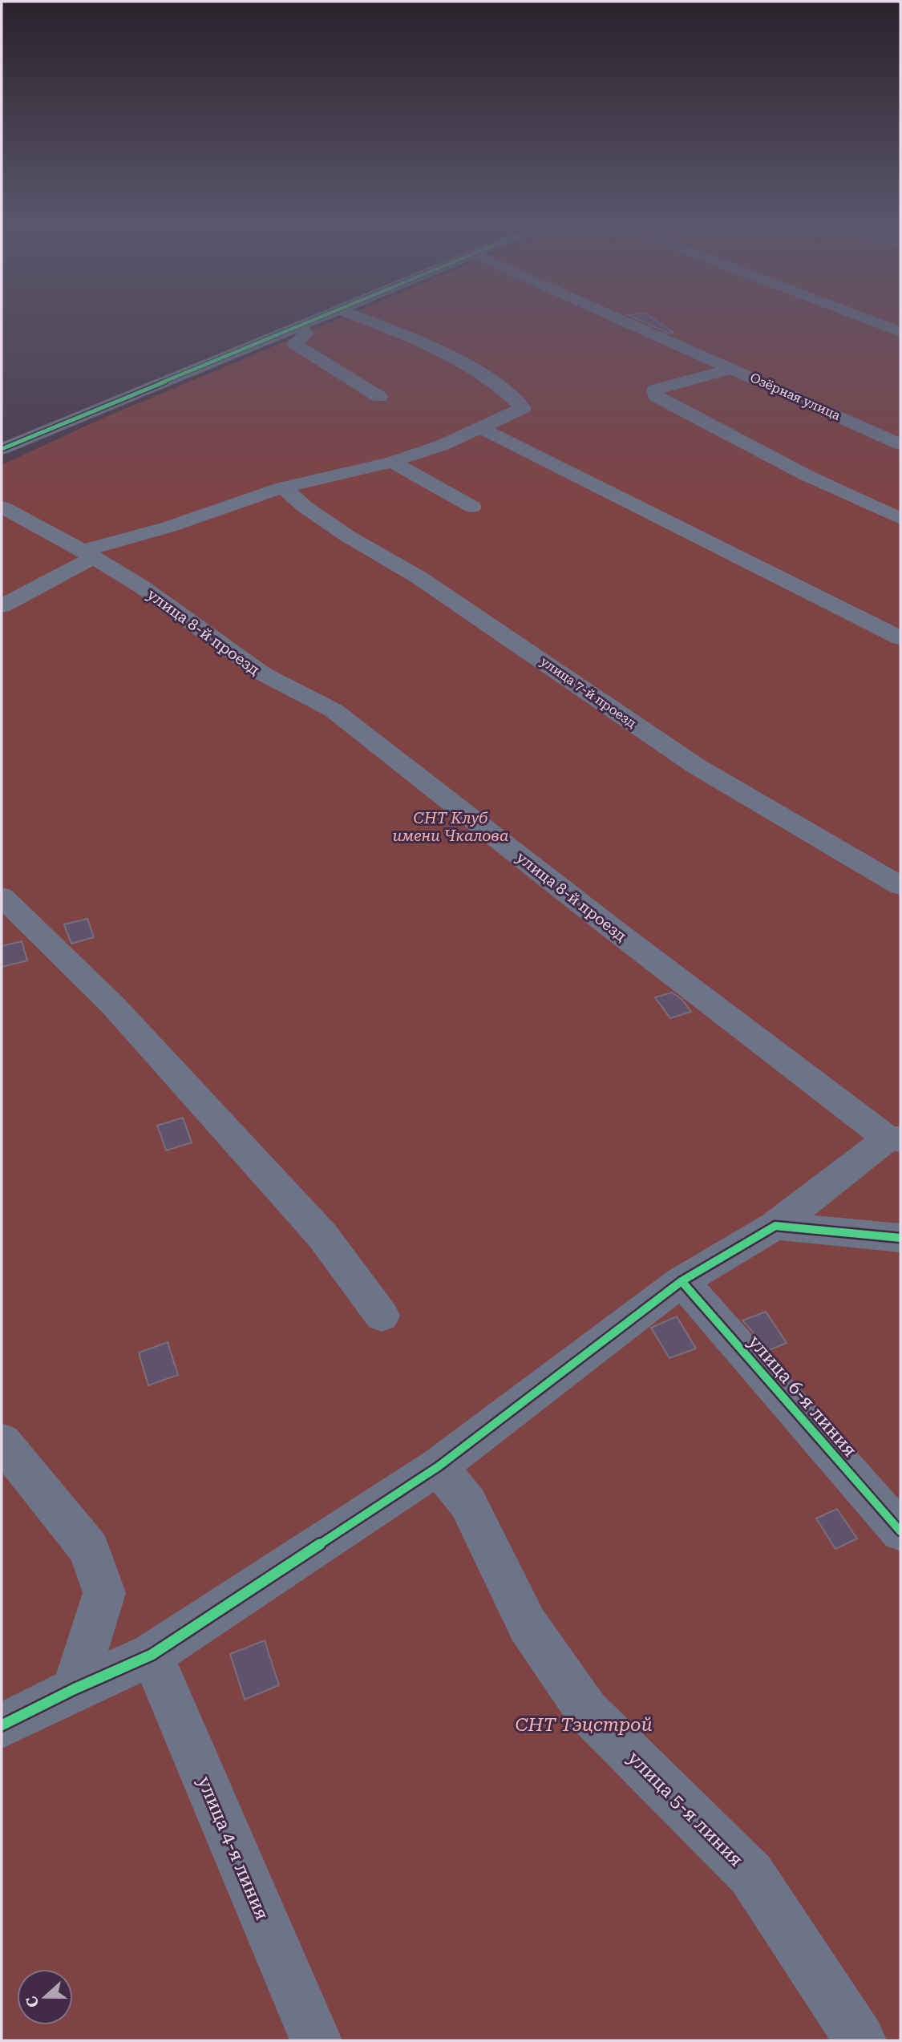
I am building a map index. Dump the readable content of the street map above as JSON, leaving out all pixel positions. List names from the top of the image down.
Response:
{
  "streets": {
    "street": [
      "Озёрная улица",
      "улица 8-й проезд",
      "улица 7-й проезд",
      "улица 6-я линия",
      "улица 5-я линия",
      "улица 4-я линия"
    ]
  },
  "parks": ["СНТ Клуб имени Чкалова", "СНТ Тэцстрой"],
  "north": "left"
}
